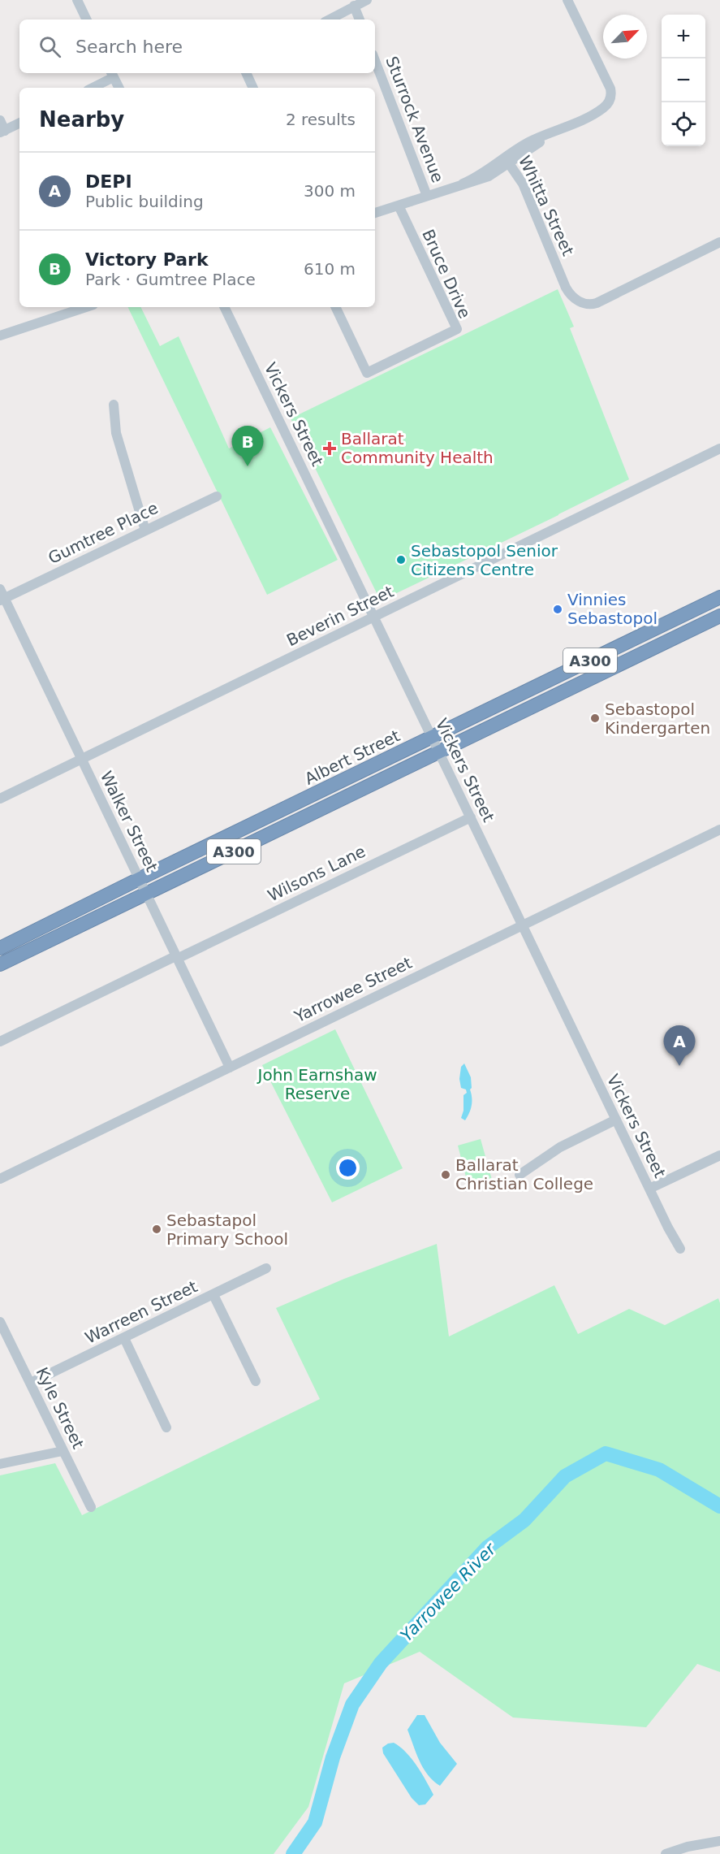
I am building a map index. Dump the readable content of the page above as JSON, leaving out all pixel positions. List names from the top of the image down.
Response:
{
  "streets": {
    "highway": ["A300", "Albert Street"],
    "street": [
      "Sturrock Avenue",
      "Whitta Street",
      "Bruce Drive",
      "Vickers Street",
      "Gumtree Place",
      "Beverin Street",
      "Walker Street",
      "Wilsons Lane",
      "Yarrowee Street",
      "Warreen Street",
      "Kyle Street"
    ]
  },
  "crossings": [
    ["Vickers Street", "Beverin Street"],
    ["Vickers Street", "Albert Street"],
    ["Vickers Street", "Wilsons Lane"],
    ["Vickers Street", "Yarrowee Street"],
    ["Gumtree Place", "Walker Street"],
    ["Beverin Street", "Walker Street"],
    ["Albert Street", "Walker Street"],
    ["Walker Street", "Wilsons Lane"],
    ["Walker Street", "Yarrowee Street"],
    ["Warreen Street", "Kyle Street"]
  ],
  "water": ["Yarrowee River"],
  "parks": ["John Earnshaw Reserve"],
  "places": {
    "health": ["Ballarat Community Health"],
    "other": [
      "Sebastopol Senior Citizens Centre",
      "Vinnies Sebastopol",
      "Sebastopol Kindergarten",
      "Ballarat Christian College",
      "Sebastapol Primary School"
    ]
  },
  "north": "top right",
  "page": {
    "map_buttons": ["+", "−"],
    "search": "Search here",
    "heading": ["Nearby", "2 results"],
    "list": [
      {
        "mark": "A",
        "name": "DEPI",
        "note": "Public building",
        "value": "300 m"
      },
      {
        "mark": "B",
        "name": "Victory Park",
        "note": "Park · Gumtree Place",
        "value": "610 m"
      }
    ],
    "pins": ["B", "A"]
  }
}
